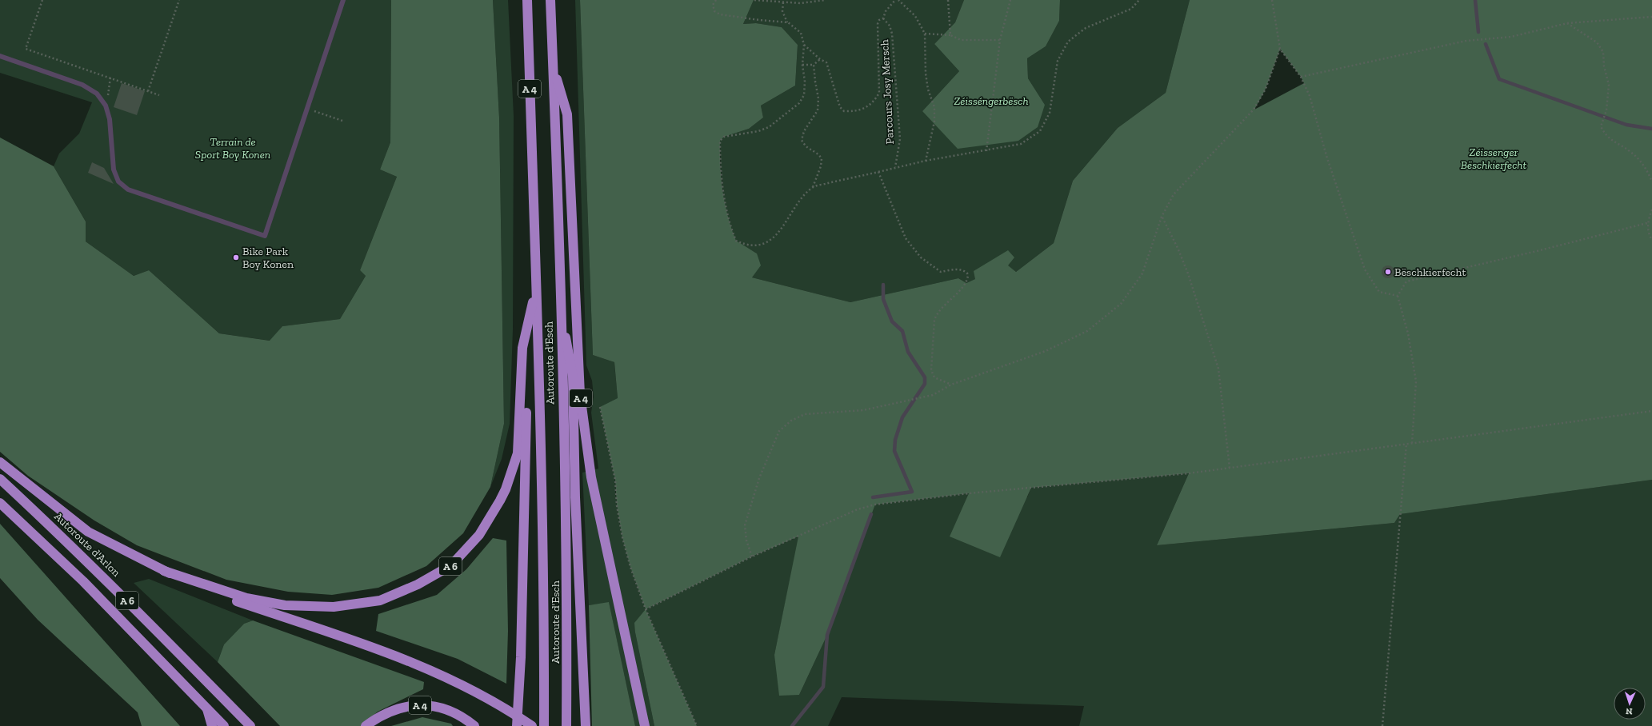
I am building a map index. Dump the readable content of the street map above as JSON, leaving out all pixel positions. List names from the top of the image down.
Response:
{
  "streets": {
    "highway": [
      "A 4",
      "Autoroute d'Esch",
      "Autoroute d'Arlon",
      "A 6"
    ],
    "path": ["Parcours Josy Mersch"]
  },
  "crossings": [
    ["A 4", "Autoroute d'Esch"],
    ["Autoroute d'Esch", "A 6"]
  ],
  "parks": ["Zéisséngerbësch", "Terrain de Sport Boy Konen", "Zéissenger Bëschkierfecht"],
  "places": ["Bike Park Boy Konen", "Bëschkierfecht"],
  "north": "bottom"
}
